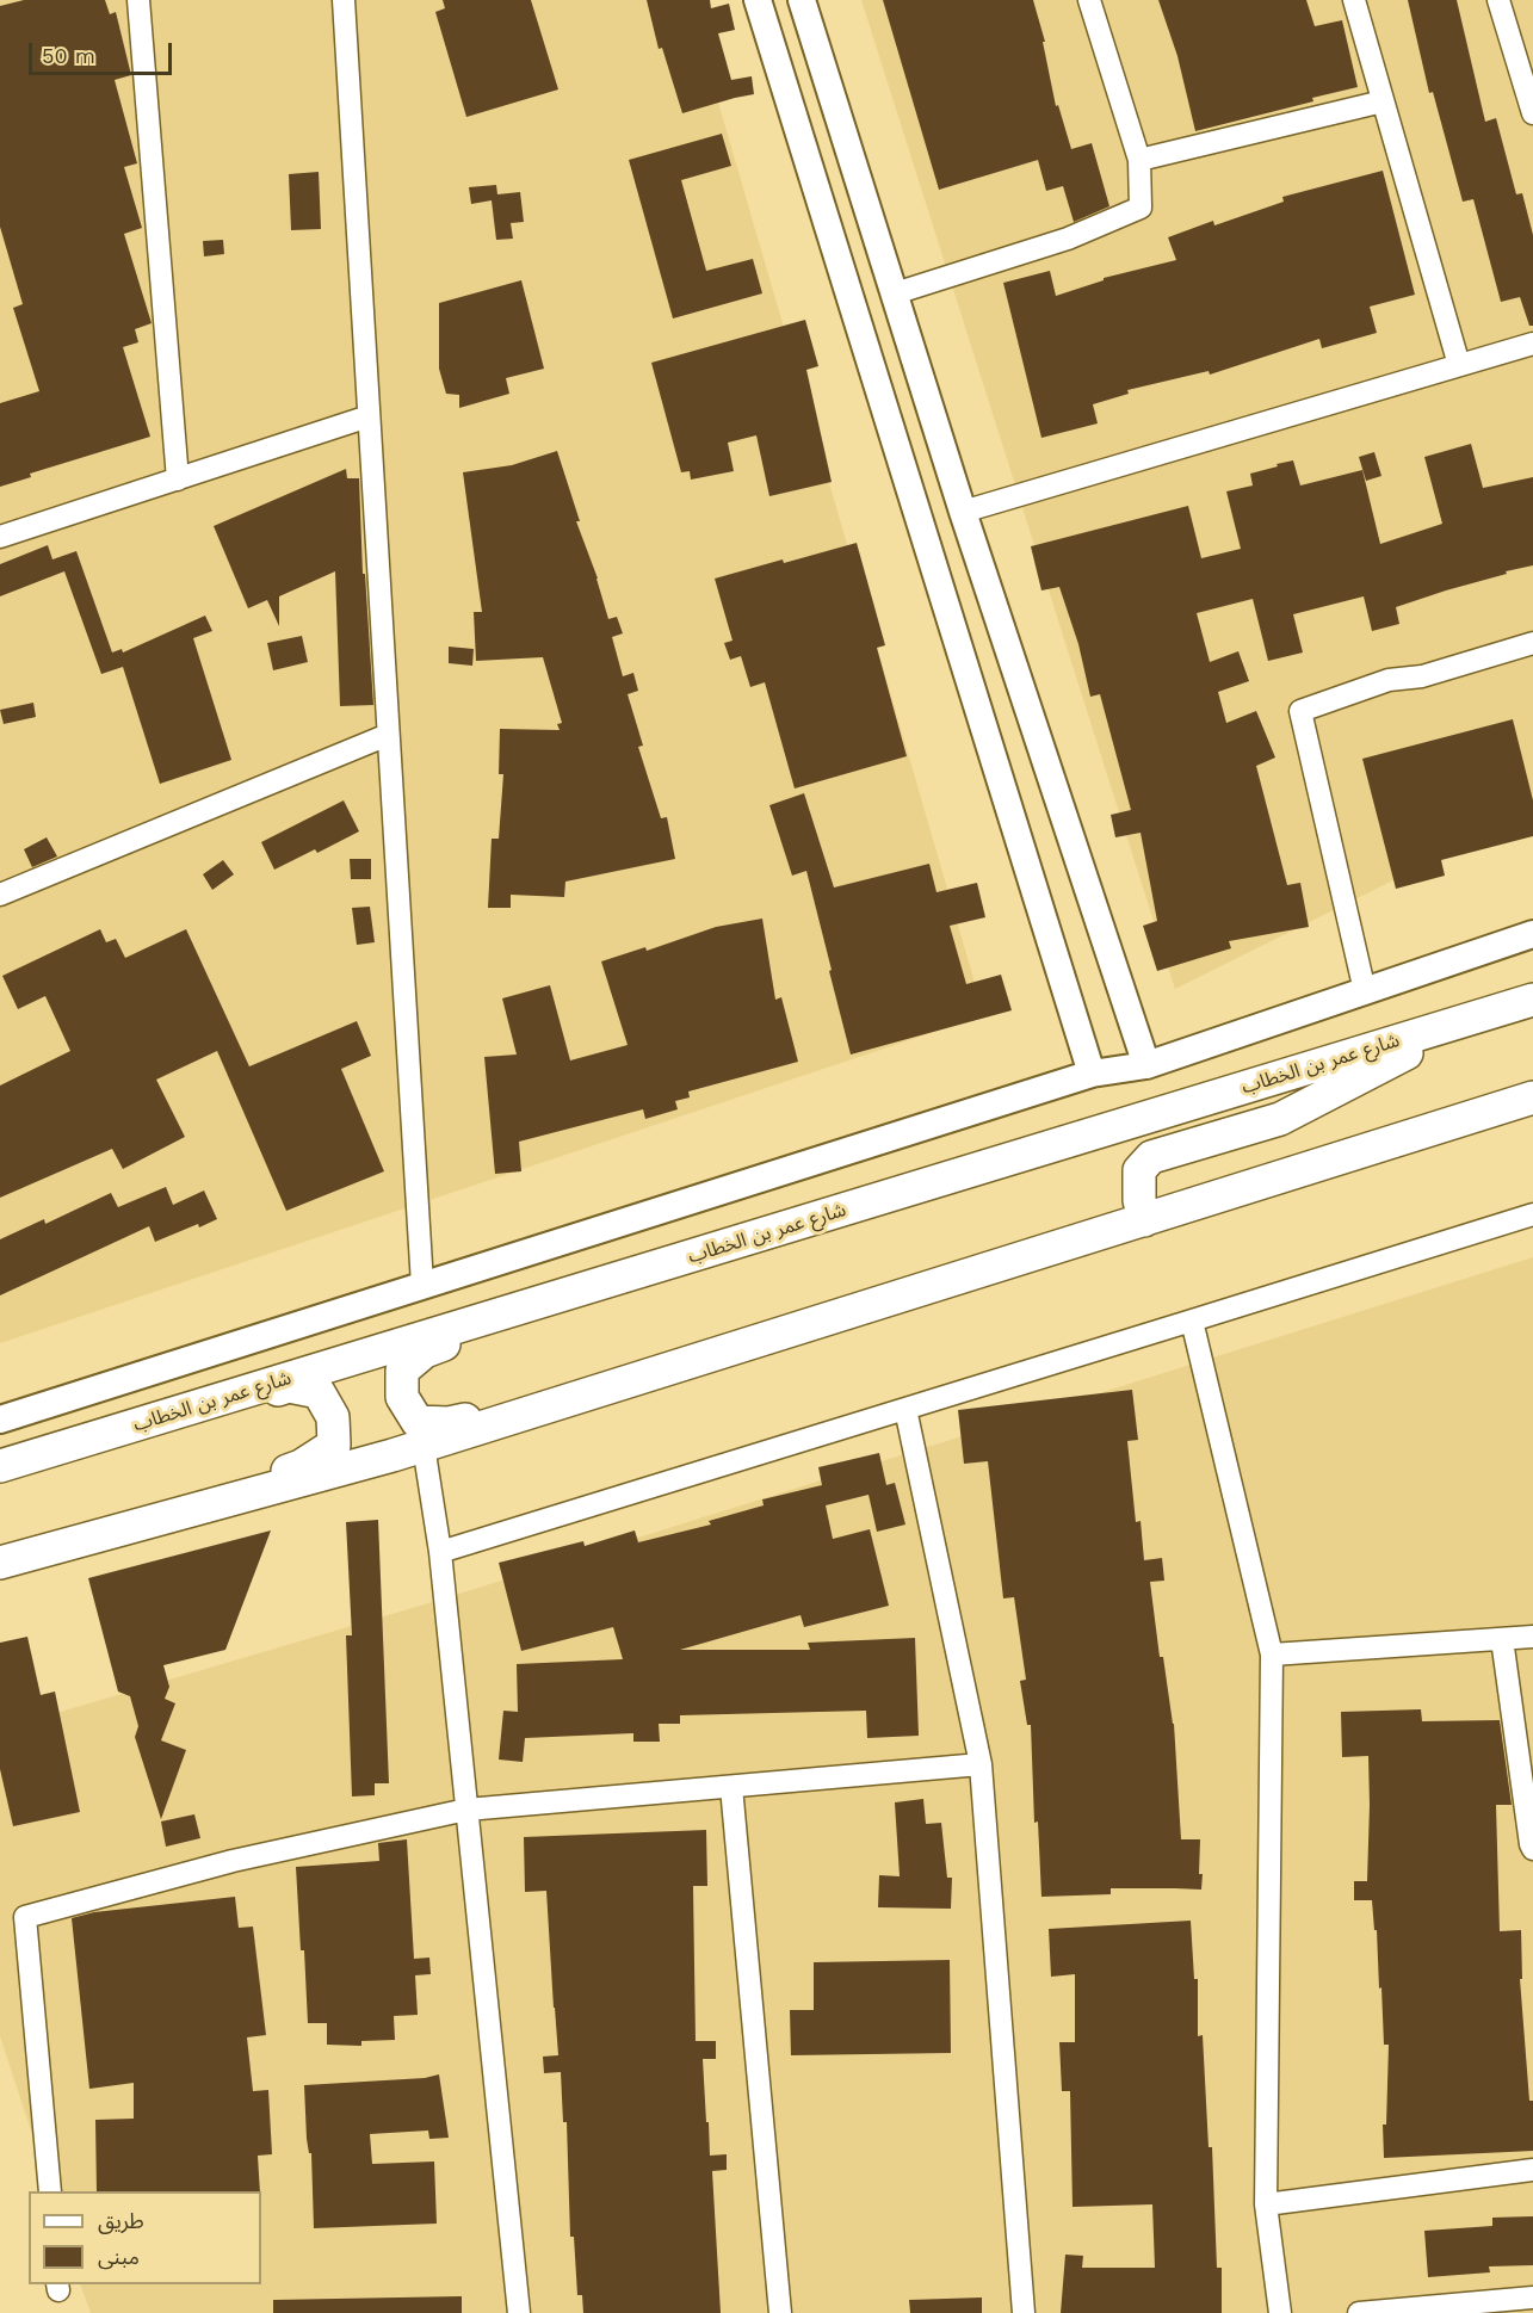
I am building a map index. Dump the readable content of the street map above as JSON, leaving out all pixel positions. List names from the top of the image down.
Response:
{
  "streets": {
    "main road": ["شارع عمر بن الخطاب"]
  },
  "legend": ["طريق", "مبنى"],
  "scale_bar": "50 m"
}
